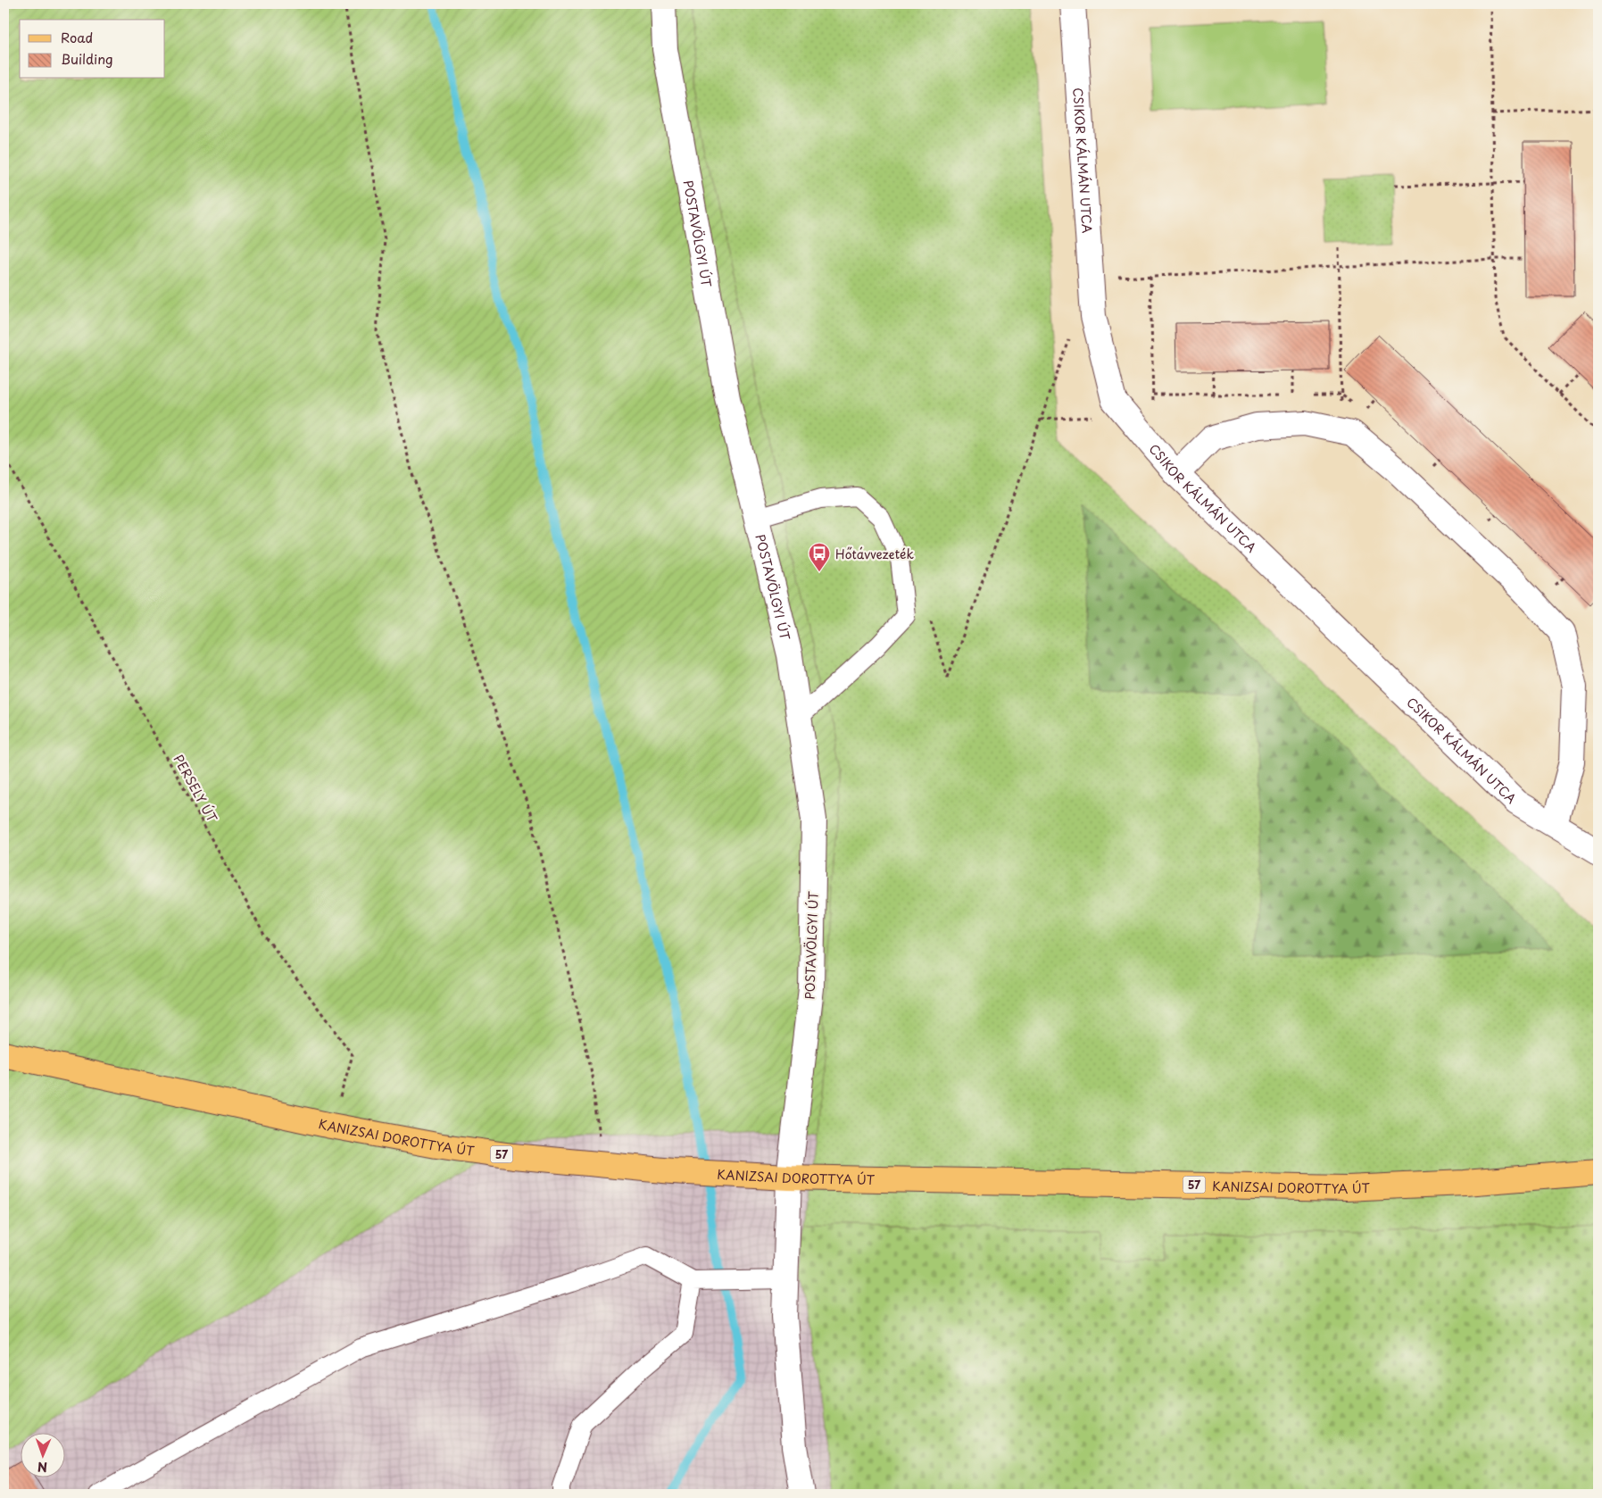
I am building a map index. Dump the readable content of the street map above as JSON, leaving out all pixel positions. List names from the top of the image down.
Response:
{
  "streets": {
    "main road": ["KANIZSAI DOROTTYA ÚT", "57"],
    "street": ["CSIKOR KÁLMÁN UTCA", "POSTAVÖLGYI ÚT"],
    "path": ["PERSELY ÚT"]
  },
  "crossings": [
    ["POSTAVÖLGYI ÚT", "KANIZSAI DOROTTYA ÚT"],
    ["PERSELY ÚT", "KANIZSAI DOROTTYA ÚT"]
  ],
  "places": {
    "bus stop": ["Hőtávvezeték"]
  },
  "legend": ["Road", "Building"],
  "north": "bottom"
}
